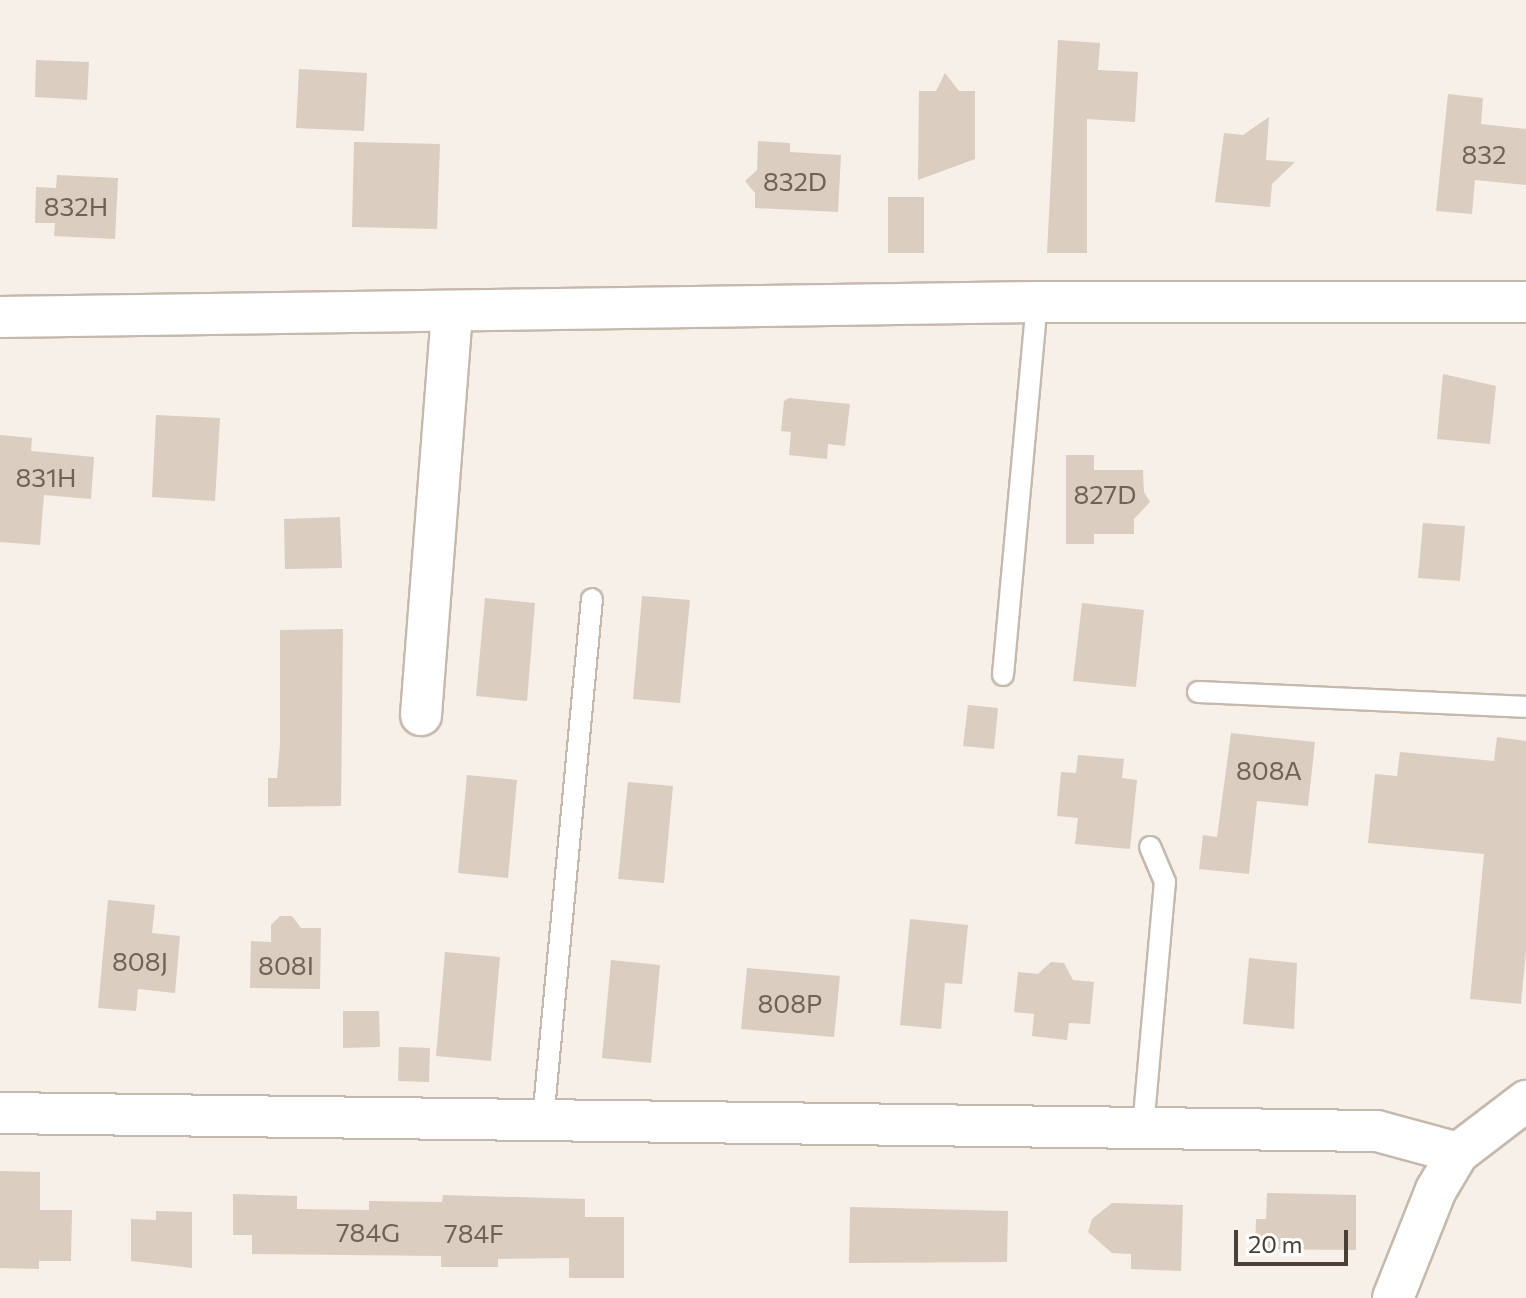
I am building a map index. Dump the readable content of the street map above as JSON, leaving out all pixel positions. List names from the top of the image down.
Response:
{
  "house_numbers": [
    "832",
    "832D",
    "832H",
    "831H",
    "827D",
    "808A",
    "808J",
    "808I",
    "808P",
    "784G",
    "784F"
  ],
  "scale_bar": "20 m"
}
